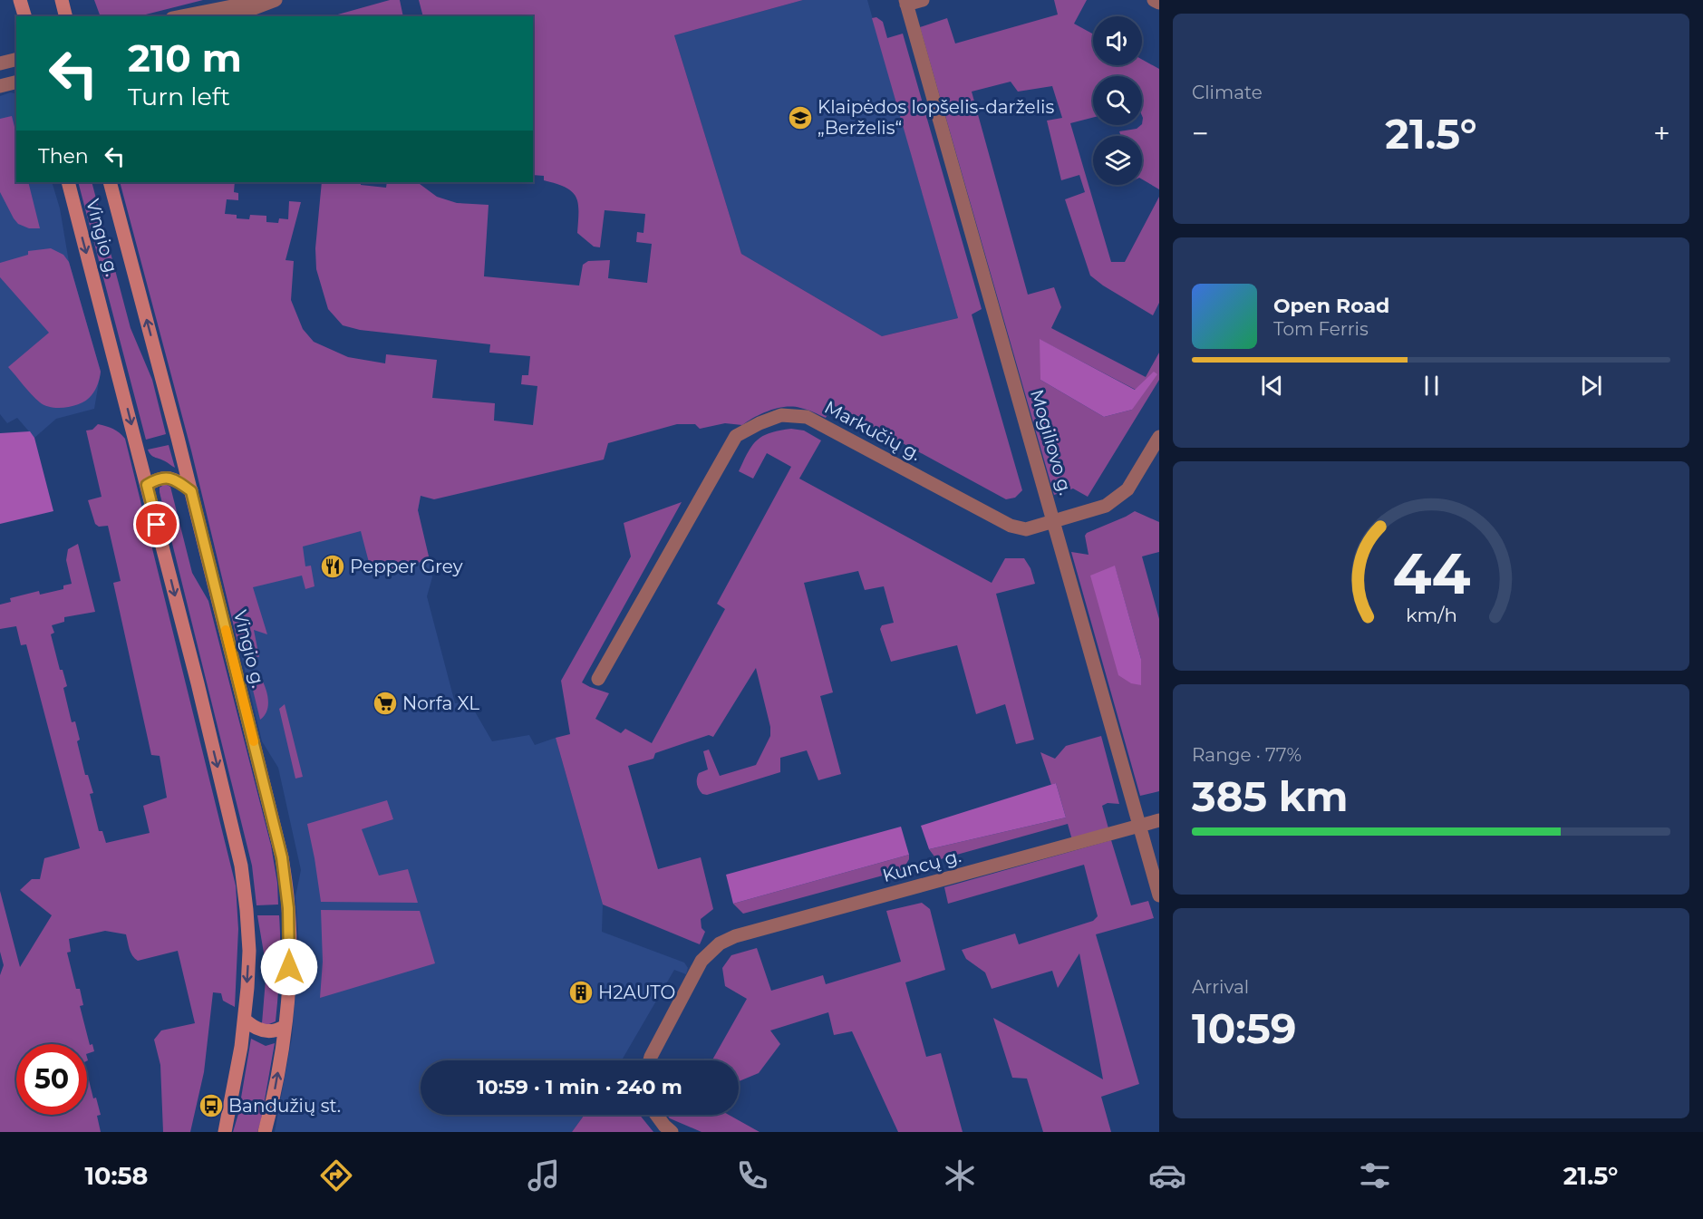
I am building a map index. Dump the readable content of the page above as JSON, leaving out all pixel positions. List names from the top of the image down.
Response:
{
  "streets": {
    "main road": ["Vingio g."],
    "street": ["Markučių g.", "Mogiliovo g.", "Kuncų g."]
  },
  "crossings": [
    ["Markučių g.", "Mogiliovo g."],
    ["Mogiliovo g.", "Kuncų g."]
  ],
  "places": {
    "school or university": ["Klaipėdos lopšelis-darželis „Berželis“"],
    "restaurant": ["Pepper Grey"],
    "supermarket": ["Norfa XL"],
    "building": ["H2AUTO"],
    "bus stop": ["Bandužių st."]
  },
  "page": {
    "tile": [
      "Climate",
      ["Range · 77%", "385 km"],
      ["Arrival", "10:59"]
    ],
    "turn": ["210 m", "Turn left"],
    "heat": ["−", "21.5°", "+"],
    "then": "Then",
    "song": ["Open Road", "Tom Ferris"],
    "limit": "50",
    "trip": "10:59 · 1 min · 240 m",
    "tabs": ["10:58", "21.5°"],
    "gauge": ["44", "km/h"]
  }
}
